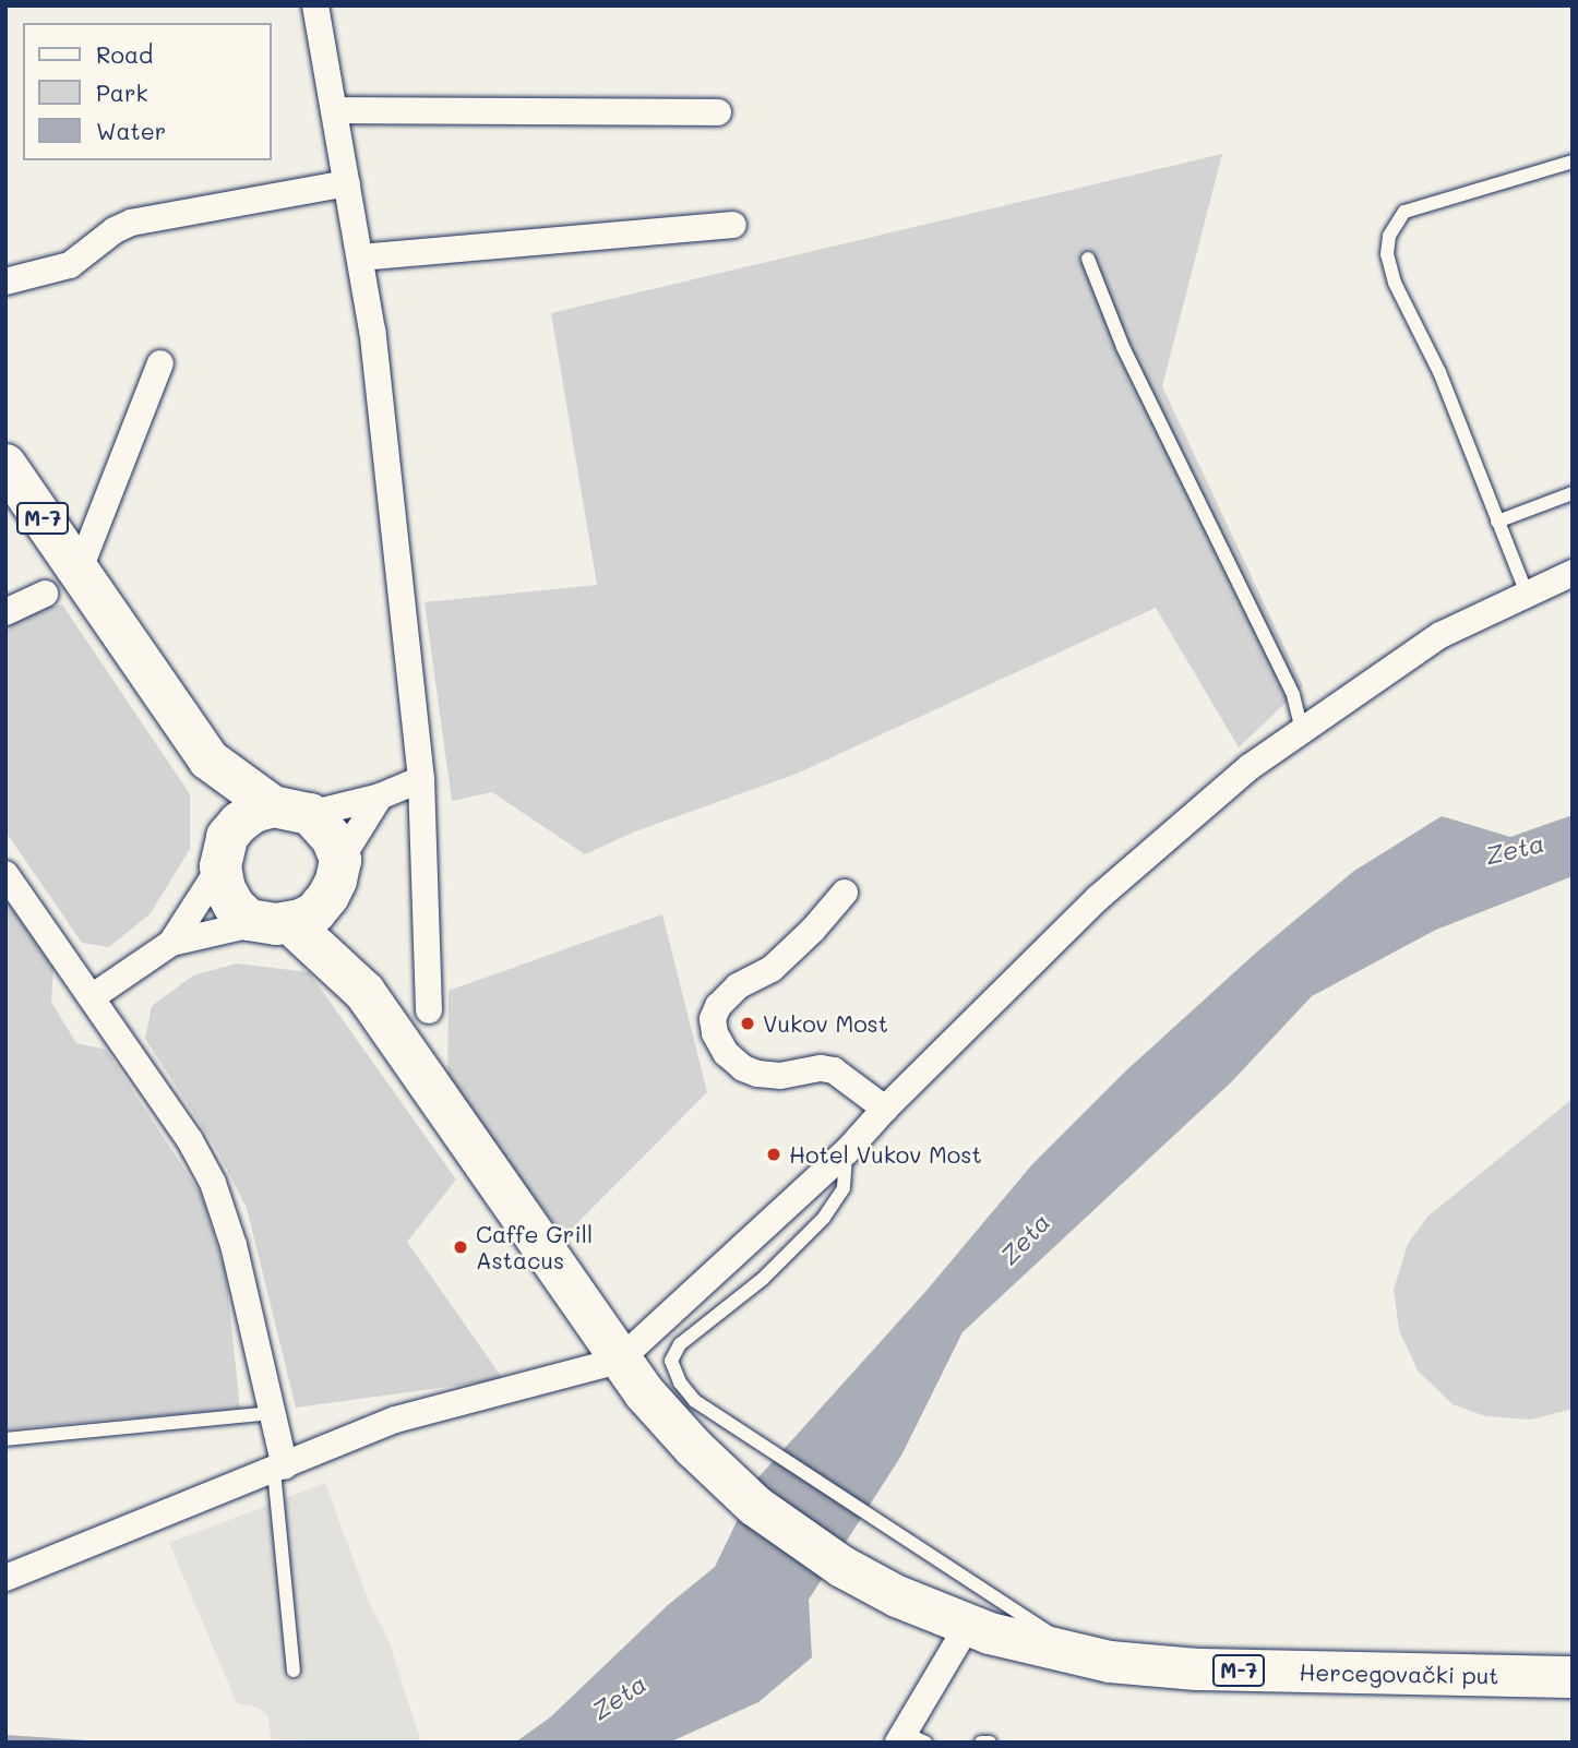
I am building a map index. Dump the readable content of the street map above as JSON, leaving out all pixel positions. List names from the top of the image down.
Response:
{
  "streets": {
    "main road": ["M-7", "Hercegovački put"]
  },
  "crossings": [
    ["M-7", "Hercegovački put"]
  ],
  "water": ["Zeta"],
  "places": ["Vukov Most", "Hotel Vukov Most", "Caffe Grill Astacus"],
  "legend": ["Road", "Park", "Water"]
}
